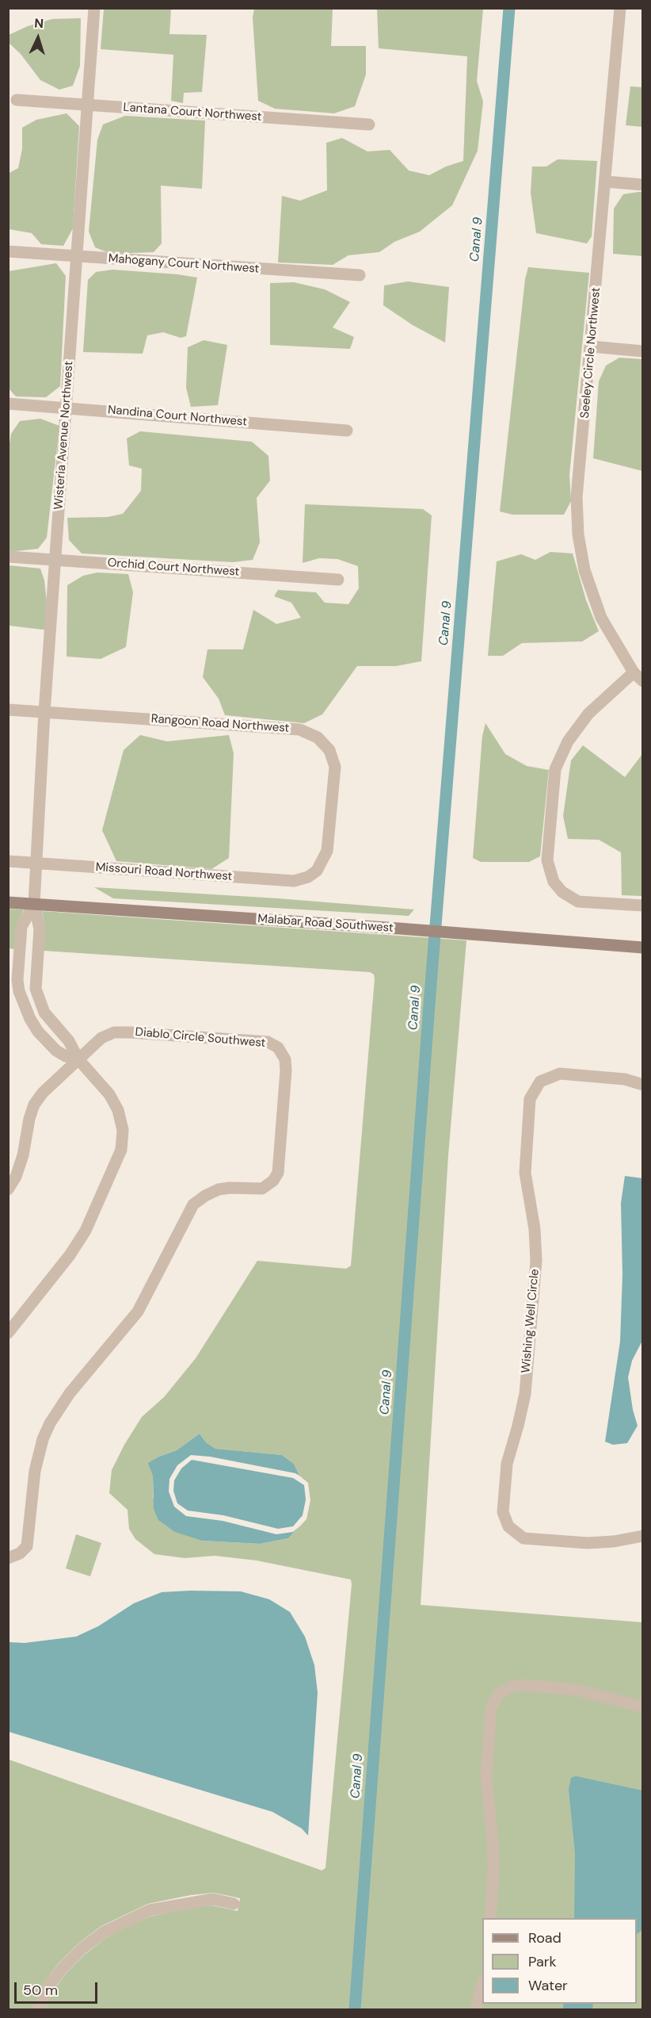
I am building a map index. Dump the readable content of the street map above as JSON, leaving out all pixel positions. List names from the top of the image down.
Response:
{
  "streets": {
    "main road": ["Malabar Road Southwest"],
    "street": [
      "Lantana Court Northwest",
      "Mahogany Court Northwest",
      "Seeley Circle Northwest",
      "Nandina Court Northwest",
      "Wisteria Avenue Northwest",
      "Orchid Court Northwest",
      "Rangoon Road Northwest",
      "Missouri Road Northwest",
      "Diablo Circle Southwest",
      "Wishing Well Circle"
    ]
  },
  "crossings": [
    ["Lantana Court Northwest", "Wisteria Avenue Northwest"],
    ["Mahogany Court Northwest", "Wisteria Avenue Northwest"],
    ["Nandina Court Northwest", "Wisteria Avenue Northwest"],
    ["Wisteria Avenue Northwest", "Orchid Court Northwest"],
    ["Wisteria Avenue Northwest", "Rangoon Road Northwest"],
    ["Wisteria Avenue Northwest", "Missouri Road Northwest"],
    ["Wisteria Avenue Northwest", "Malabar Road Southwest"],
    ["Rangoon Road Northwest", "Missouri Road Northwest"]
  ],
  "water": ["Canal 9"],
  "legend": ["Road", "Park", "Water"],
  "scale_bar": "50 m",
  "north": "top"
}
